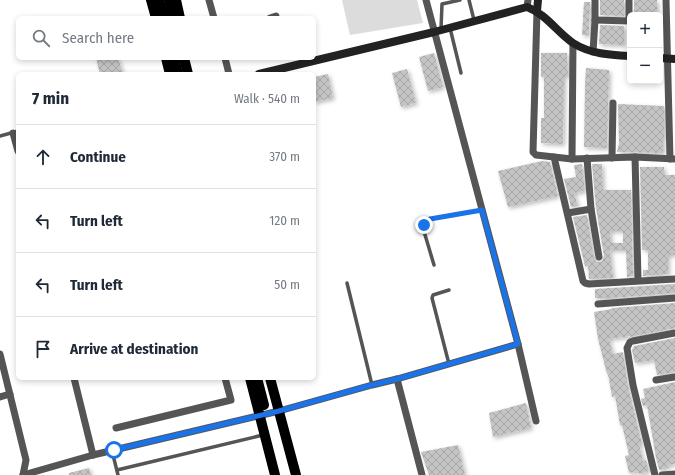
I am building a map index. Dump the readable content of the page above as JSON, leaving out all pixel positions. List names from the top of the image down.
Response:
{
  "page": {
    "map_buttons": ["+", "−"],
    "search": "Search here",
    "heading": ["7 min", "Walk · 540 m"],
    "list": [
      ["Continue", "370 m"],
      ["Turn left", "120 m"],
      ["Turn left", "50 m"],
      "Arrive at destination"
    ]
  }
}
